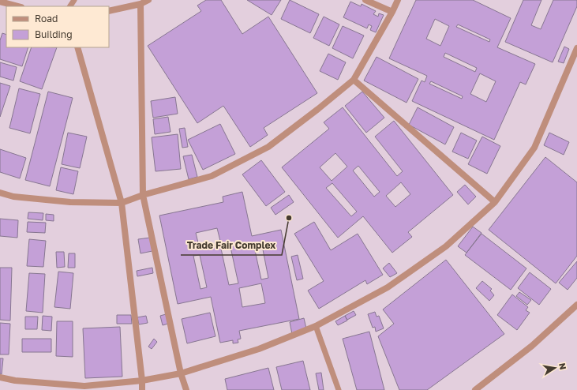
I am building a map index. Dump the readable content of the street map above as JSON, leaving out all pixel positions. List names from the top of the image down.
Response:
{
  "places": ["Trade Fair Complex"],
  "legend": ["Road", "Building"],
  "north": "right"
}
